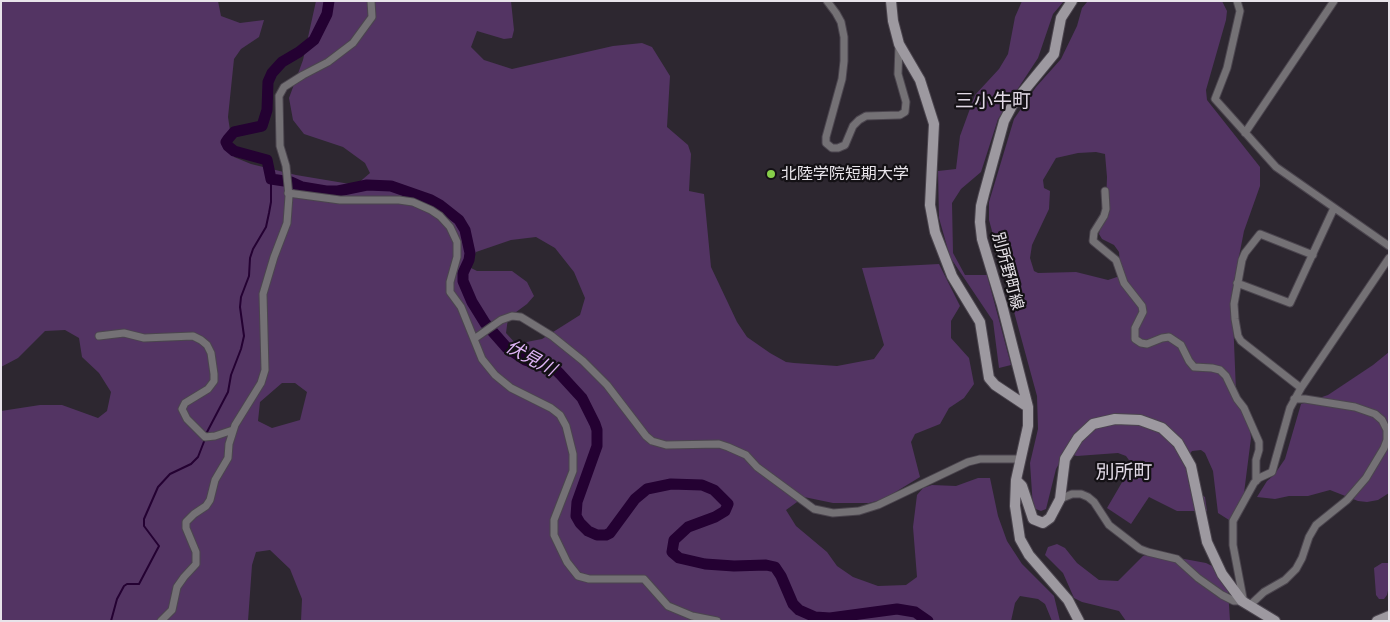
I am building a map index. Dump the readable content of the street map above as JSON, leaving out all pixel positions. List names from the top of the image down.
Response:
{
  "streets": {
    "main road": ["別所野町線"]
  },
  "districts": ["三小牛町", "別所町"],
  "water": ["伏見川"],
  "places": ["北陸学院短期大学"]
}
